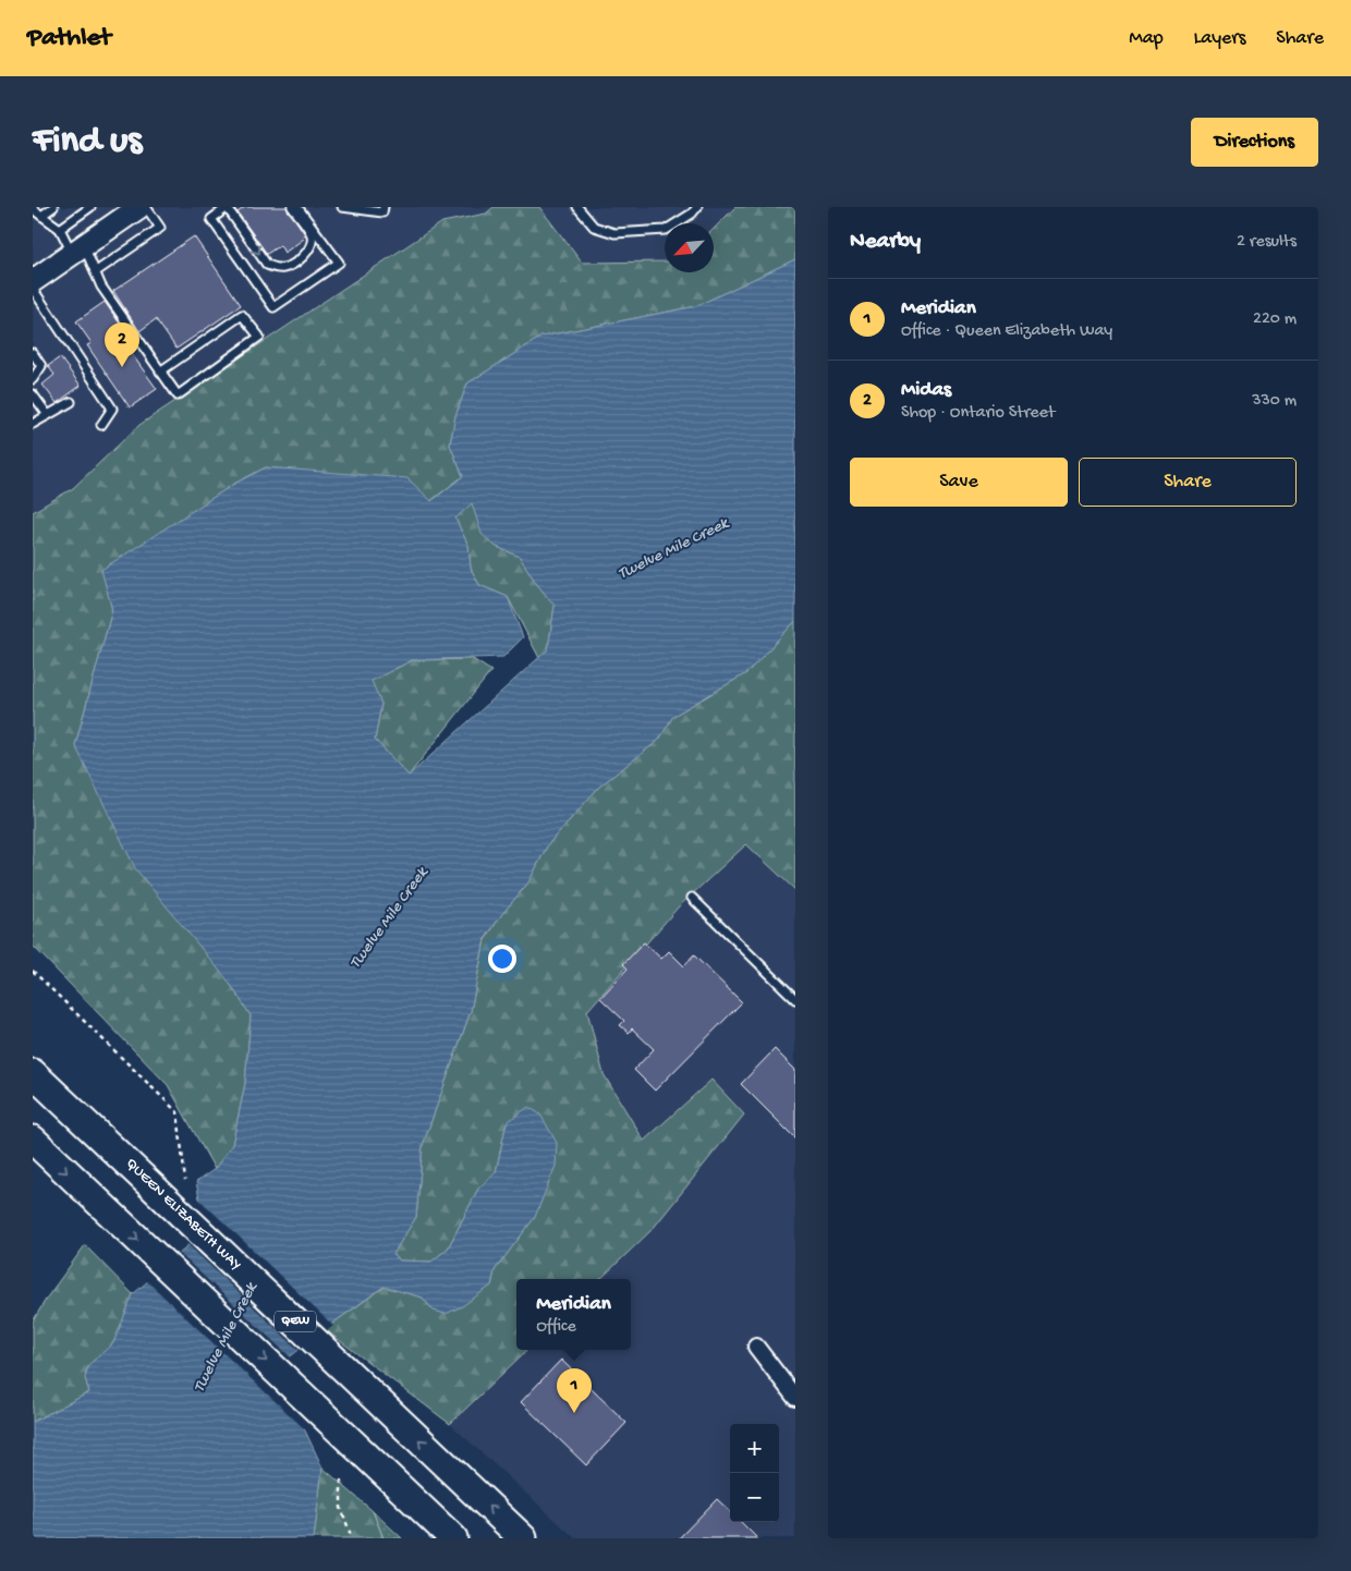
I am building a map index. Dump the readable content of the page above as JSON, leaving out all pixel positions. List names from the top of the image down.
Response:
{
  "streets": {
    "highway": ["QUEEN ELIZABETH WAY", "QEW"]
  },
  "water": ["Twelve Mile Creek"],
  "north": "bottom left",
  "page": {
    "header": "Pathlet",
    "nav": ["Map", "Layers", "Share"],
    "buttons": [
      "Directions",
      ["Save", "Share"]
    ],
    "title": "Find us",
    "heading": ["Nearby", "2 results"],
    "list": [
      {
        "mark": "1",
        "name": "Meridian",
        "note": "Office · Queen Elizabeth Way",
        "value": "220 m"
      },
      {
        "mark": "2",
        "name": "Midas",
        "note": "Shop · Ontario Street",
        "value": "330 m"
      }
    ],
    "pins": ["2", "1"],
    "popup": ["Meridian", "Office"],
    "map_buttons": ["+", "−"]
  }
}
